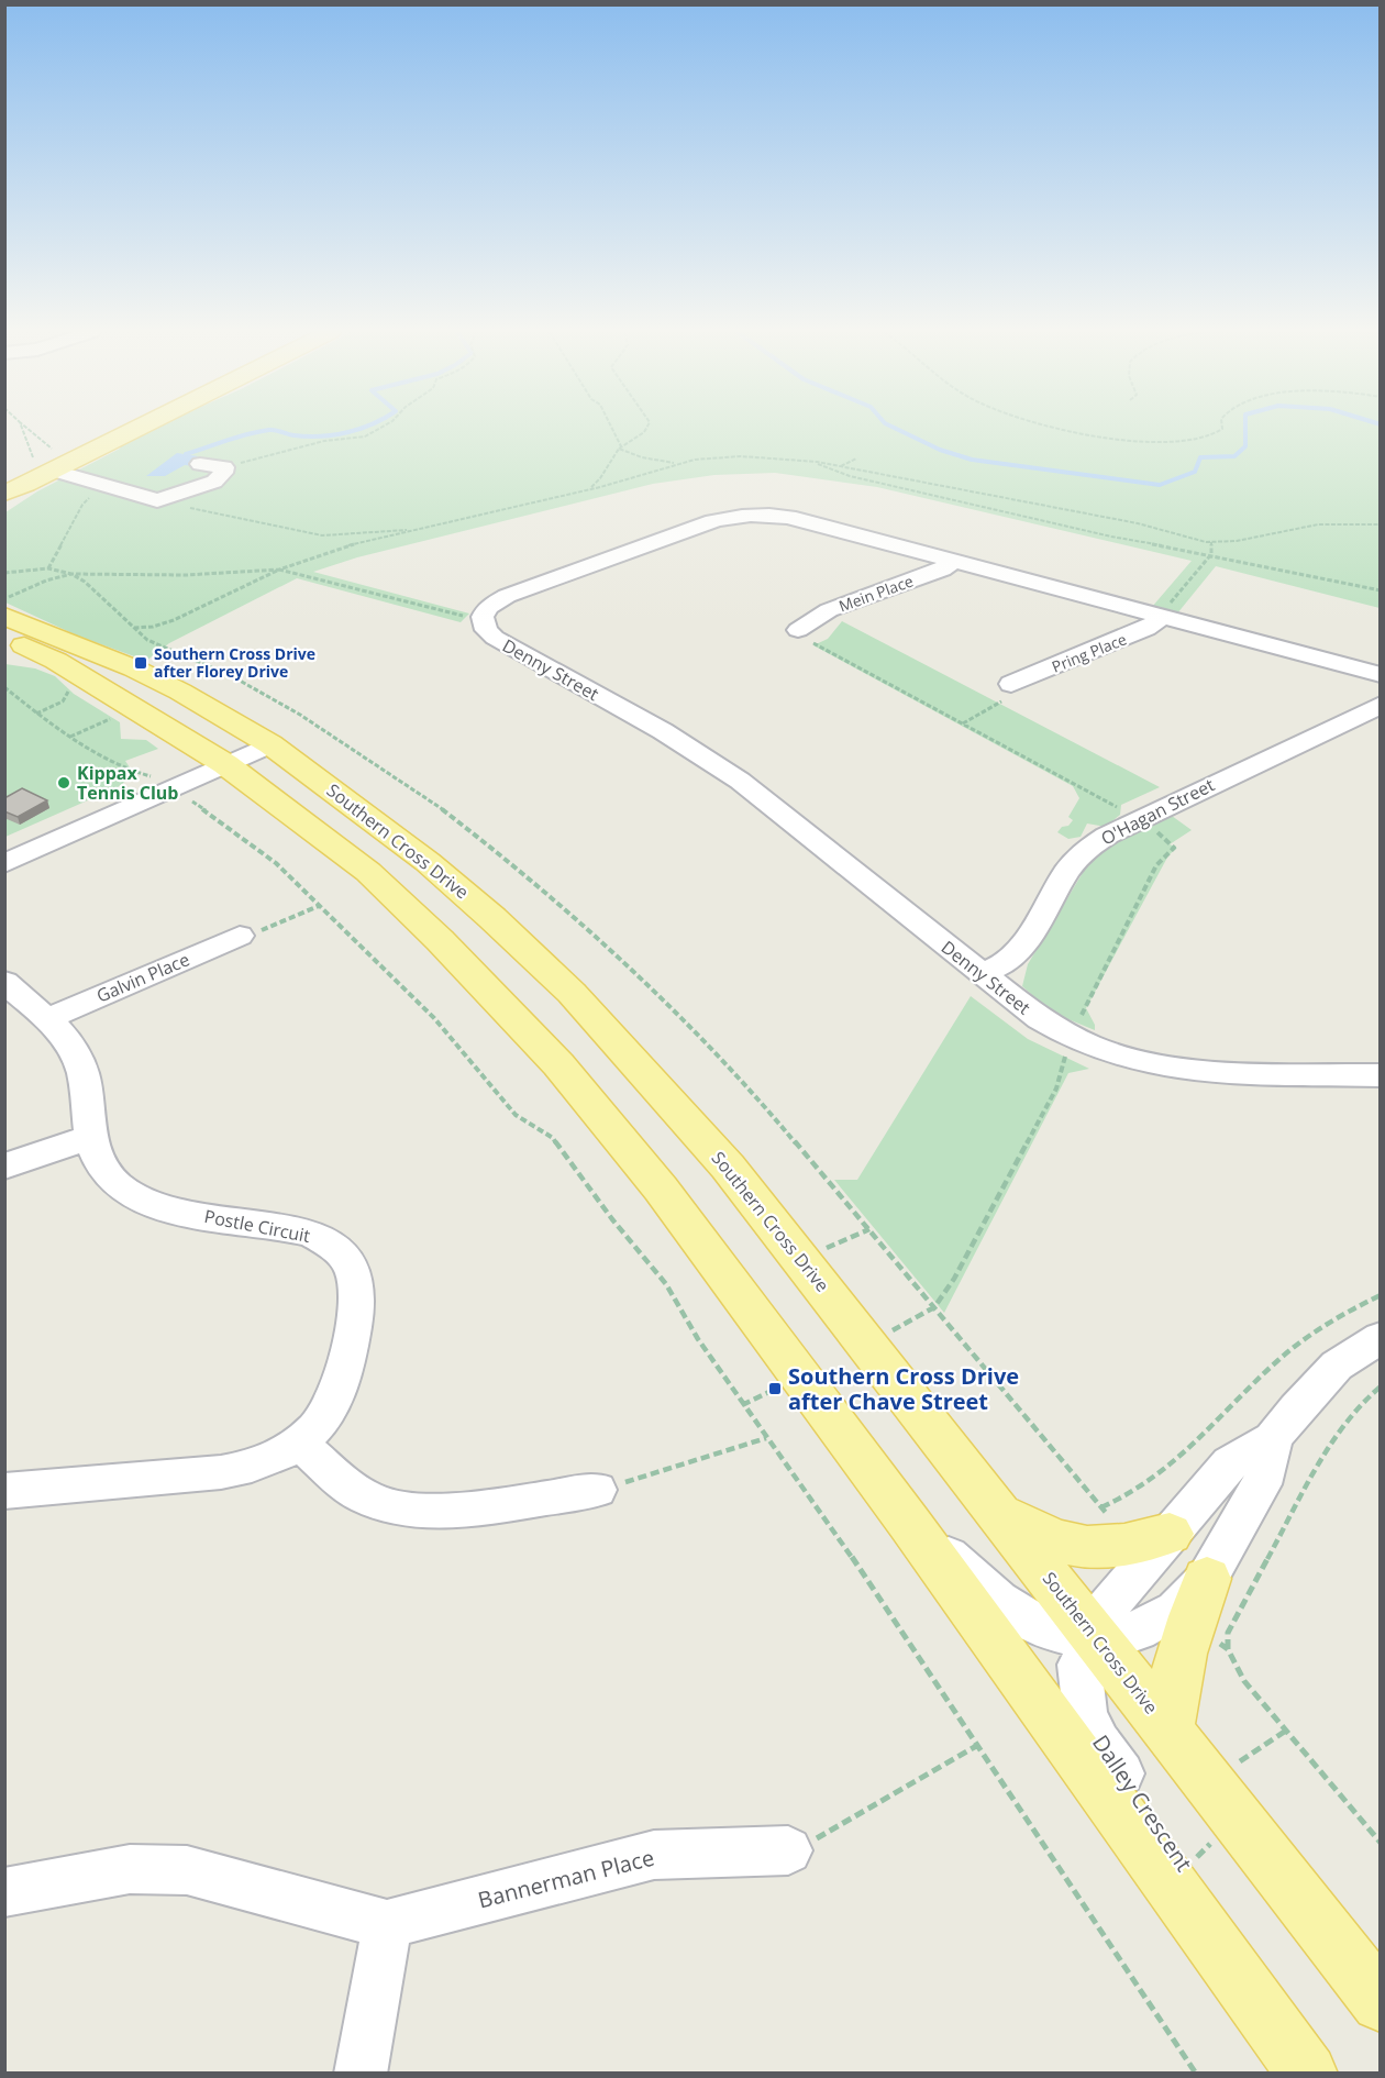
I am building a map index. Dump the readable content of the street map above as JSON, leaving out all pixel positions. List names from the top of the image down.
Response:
{
  "streets": {
    "main road": ["Southern Cross Drive"],
    "street": [
      "Mein Place",
      "Pring Place",
      "Denny Street",
      "O'Hagan Street",
      "Galvin Place",
      "Postle Circuit",
      "Dalley Crescent",
      "Bannerman Place"
    ]
  },
  "crossings": [
    ["Denny Street", "O'Hagan Street"],
    ["Southern Cross Drive", "Dalley Crescent"],
    ["Galvin Place", "Postle Circuit"]
  ],
  "places": {
    "transit": ["Southern Cross Drive after Florey Drive", "Southern Cross Drive after Chave Street"],
    "other": ["Kippax Tennis Club"]
  }
}
